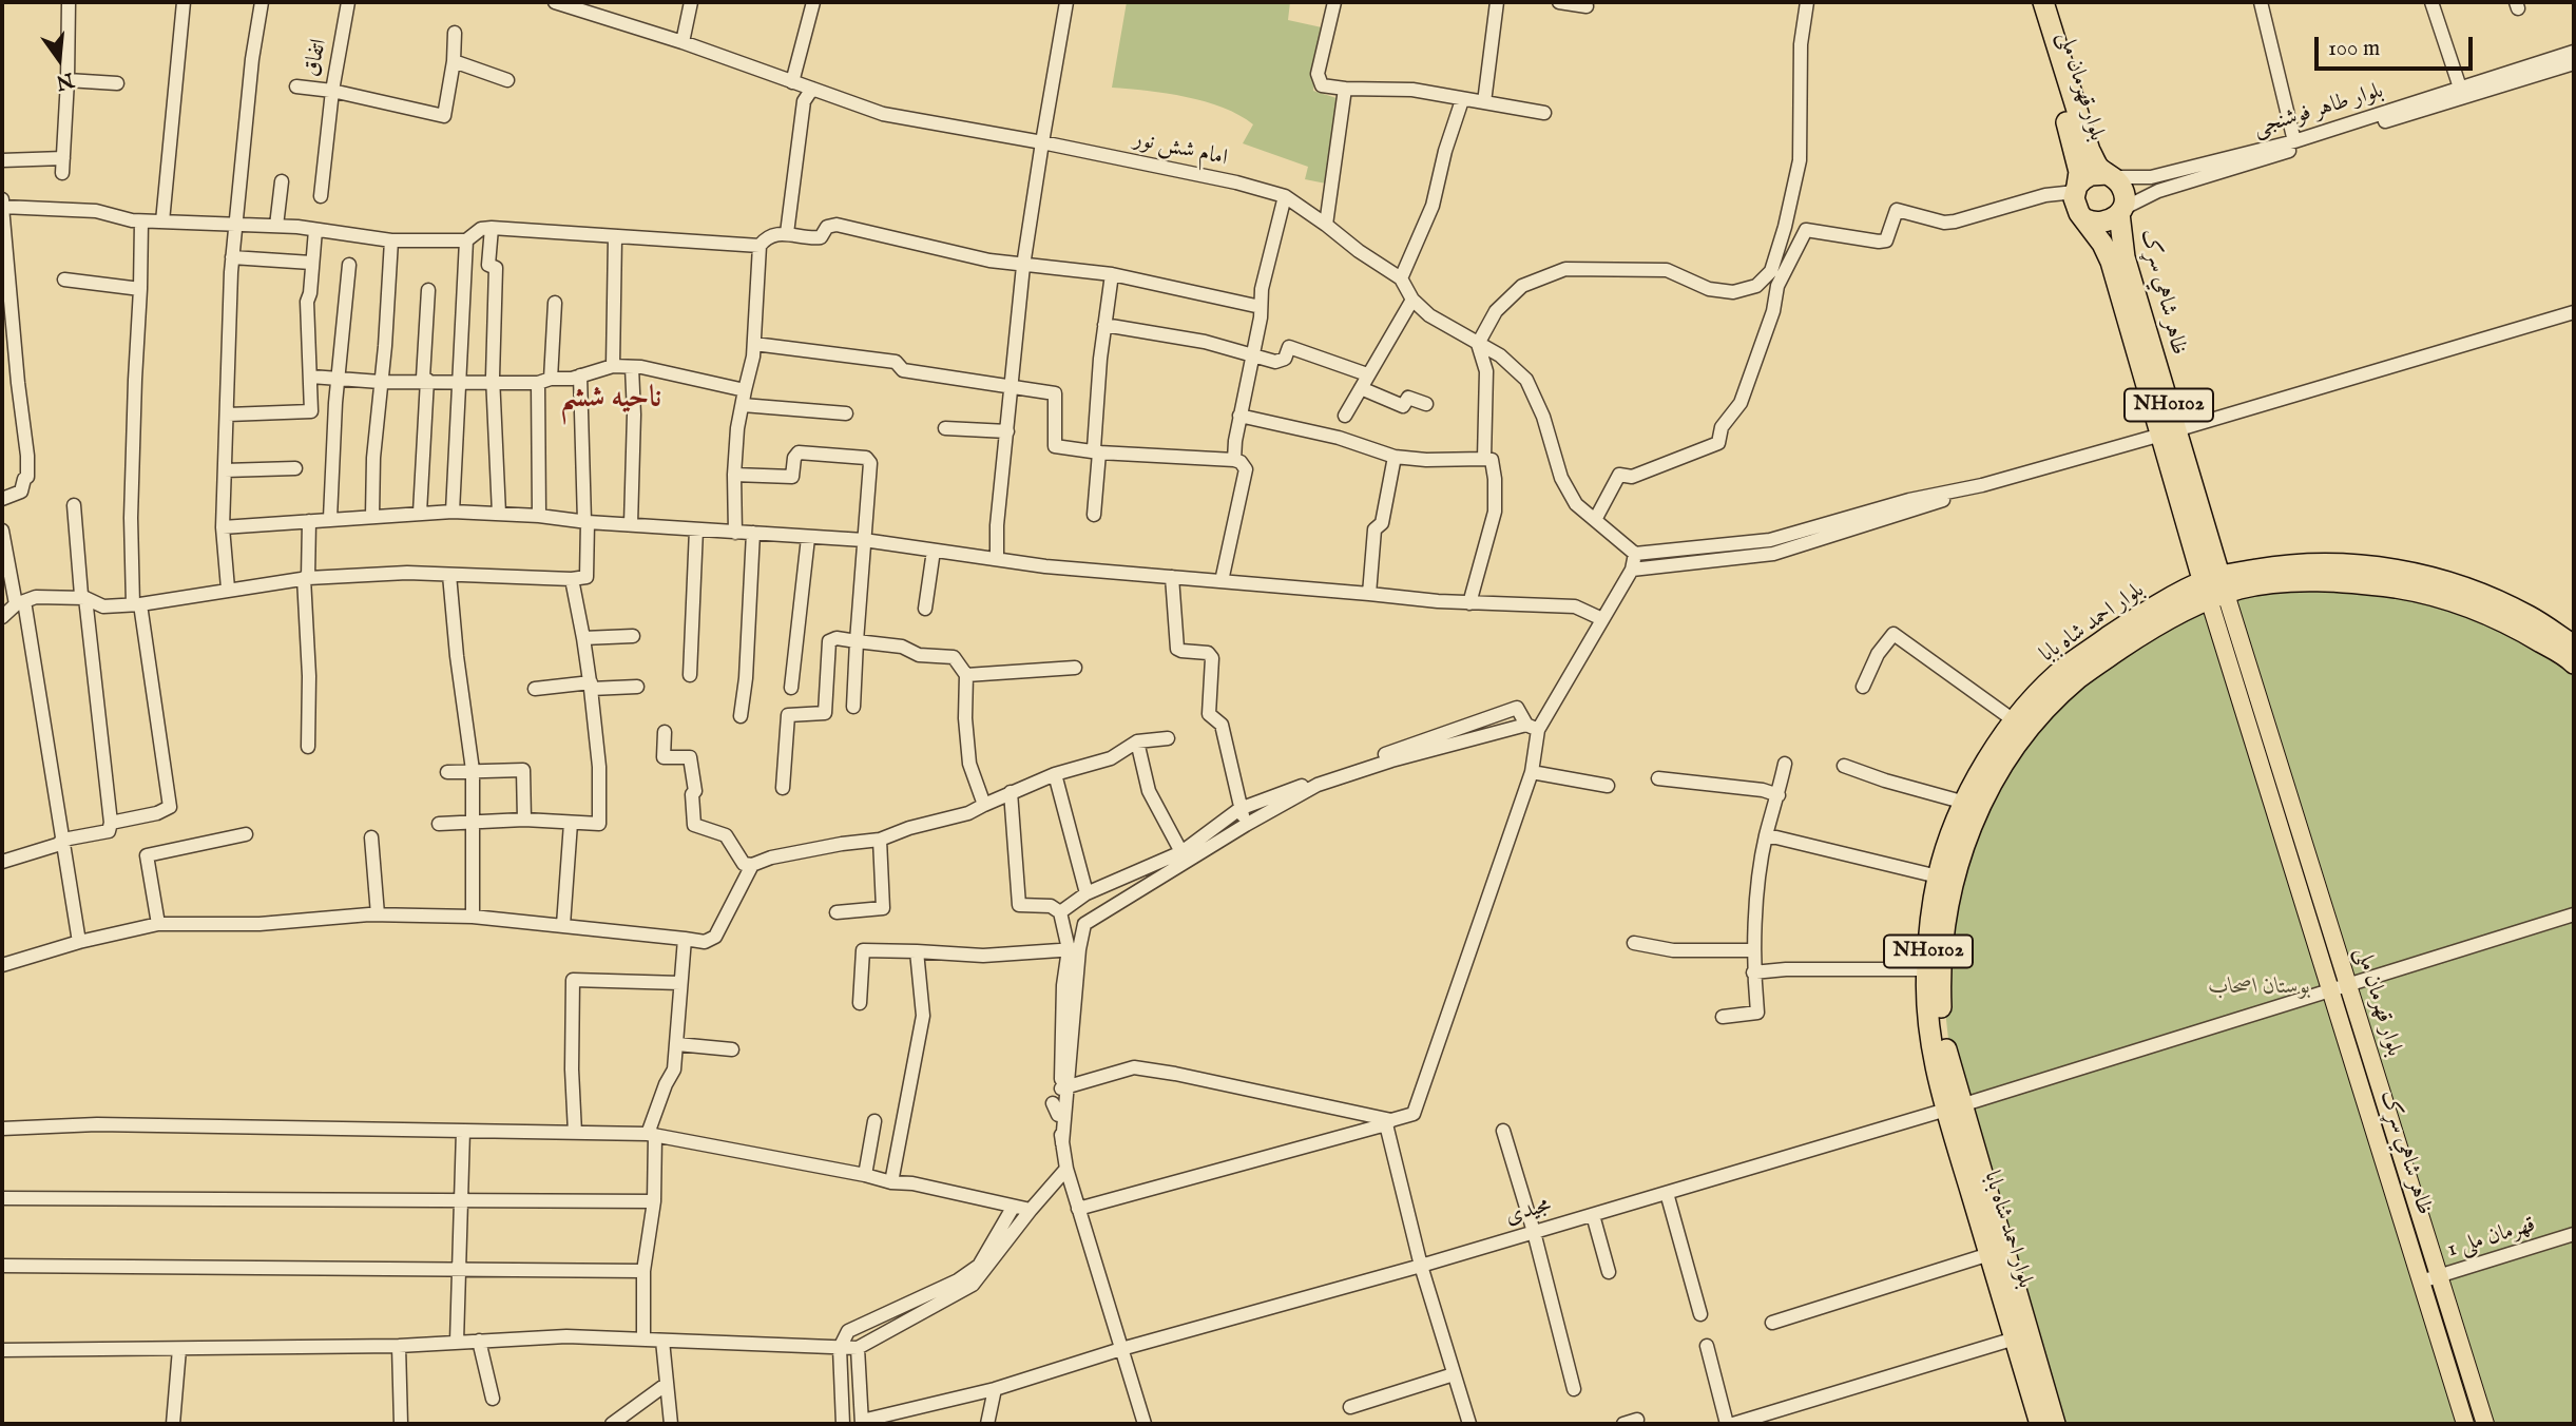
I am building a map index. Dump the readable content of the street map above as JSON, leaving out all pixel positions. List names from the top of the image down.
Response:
{
  "streets": {
    "highway": [
      "بلوار قهرمان ملی",
      "ظاهر شاهي سړک",
      "NH0102",
      "بلوار احمد شاه بابا"
    ],
    "street": [
      "اتفاق",
      "بلوار طاهر فوشنجی",
      "امام شش نور",
      "مجیدی",
      "قهرمان ملی 1"
    ]
  },
  "crossings": [
    ["بلوار قهرمان ملی", "بلوار طاهر فوشنجی"],
    ["بلوار قهرمان ملی", "ظاهر شاهي سړک"],
    ["بلوار قهرمان ملی", "NH0102"],
    ["بلوار قهرمان ملی", "بلوار احمد شاه بابا"],
    ["بلوار قهرمان ملی", "مجیدی"],
    ["بلوار قهرمان ملی", "قهرمان ملی 1"],
    ["بلوار طاهر فوشنجی", "ظاهر شاهي سړک"],
    ["بلوار طاهر فوشنجی", "NH0102"],
    ["ظاهر شاهي سړک", "NH0102"],
    ["ظاهر شاهي سړک", "بلوار احمد شاه بابا"],
    ["ظاهر شاهي سړک", "مجیدی"],
    ["ظاهر شاهي سړک", "قهرمان ملی 1"],
    ["بلوار احمد شاه بابا", "مجیدی"]
  ],
  "districts": ["ناحیه ششم"],
  "parks": ["بوستان اصحاب"],
  "scale_bar": "100 m",
  "north": "bottom"
}
